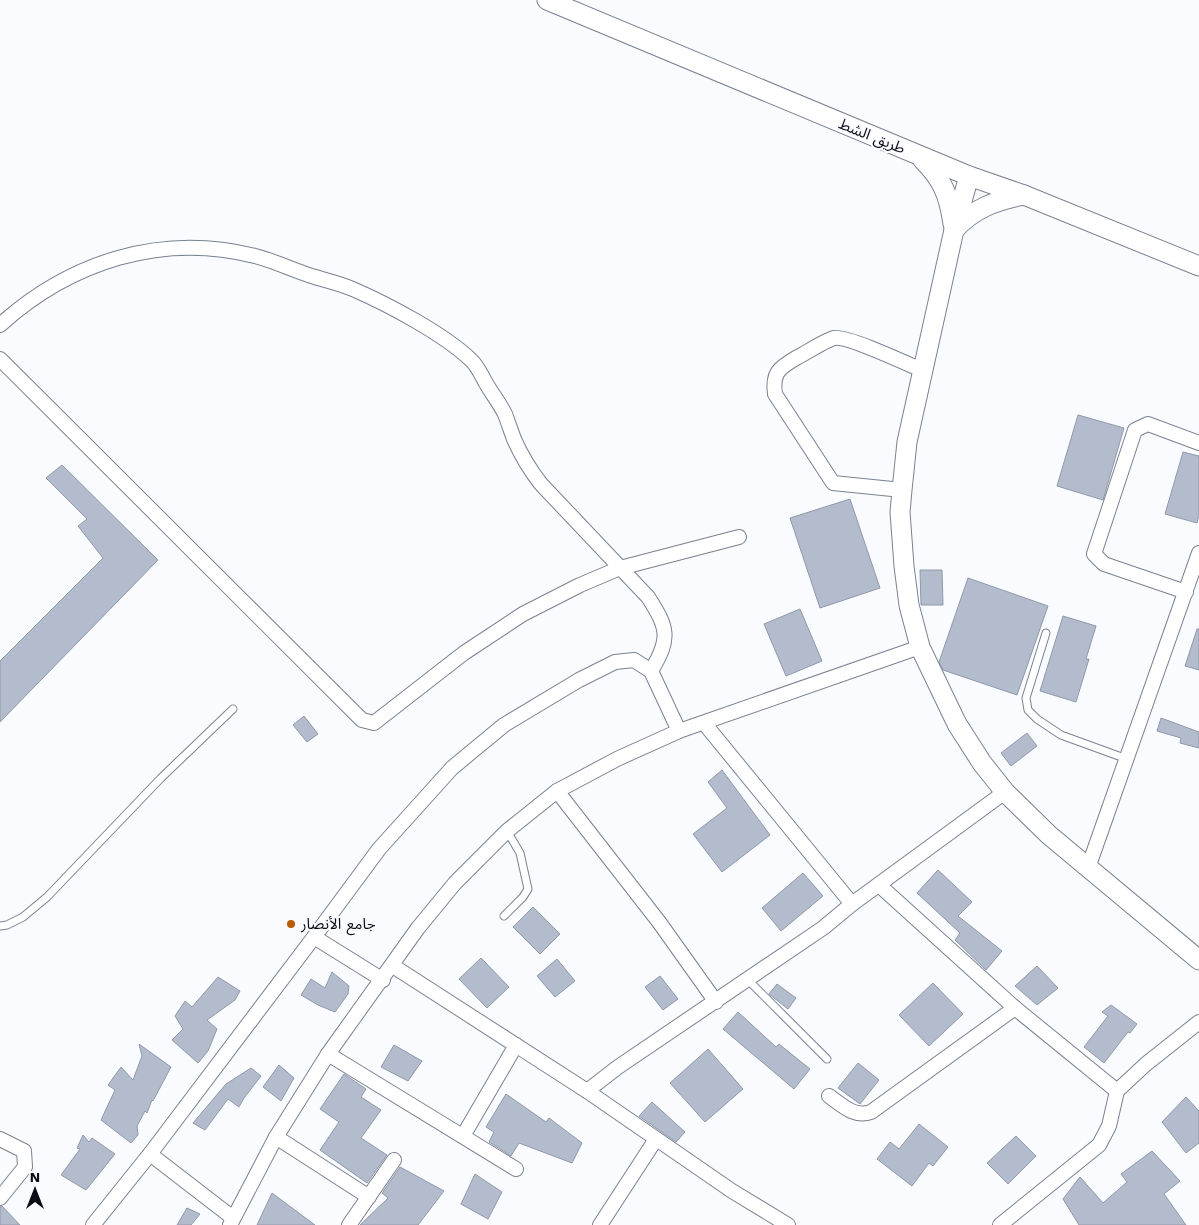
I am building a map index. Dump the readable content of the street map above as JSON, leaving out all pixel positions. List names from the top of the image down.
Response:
{
  "streets": {
    "street": ["طريق الشط"]
  },
  "places": ["جامع الأنصار"],
  "north": "top"
}
